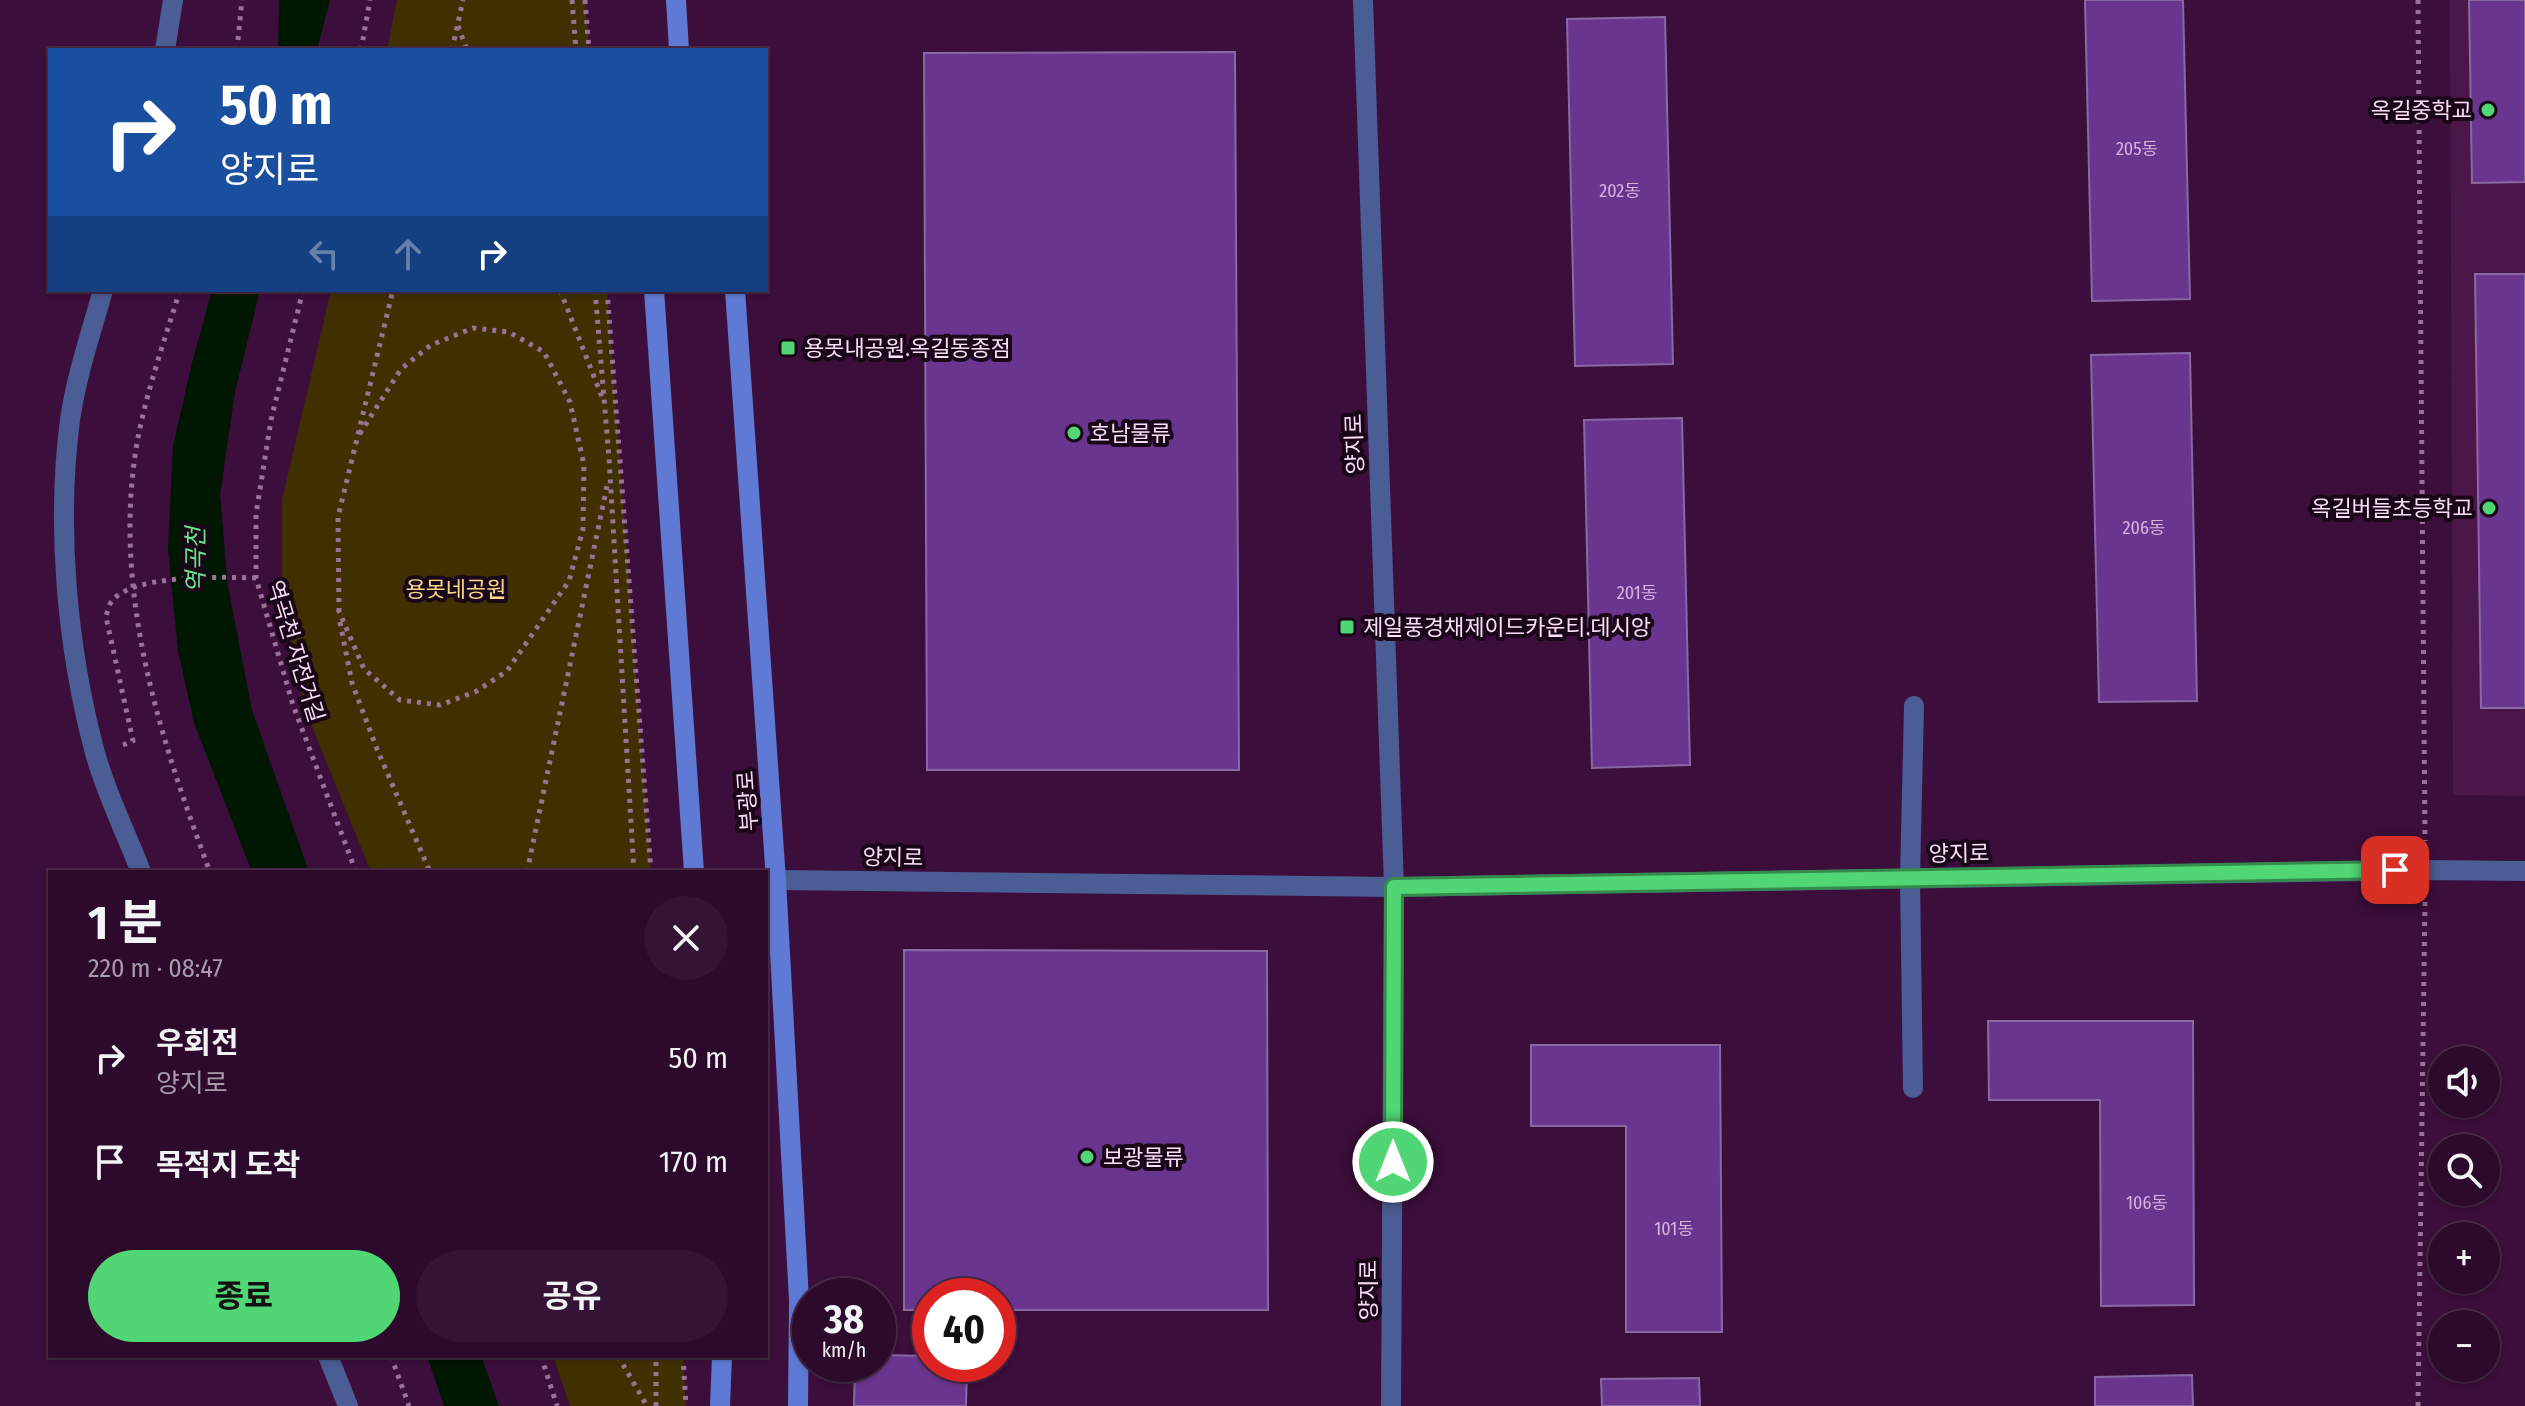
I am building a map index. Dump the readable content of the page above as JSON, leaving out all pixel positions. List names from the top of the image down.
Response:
{
  "streets": {
    "main road": ["부광로"],
    "street": ["양지로"],
    "path": ["역곡천 자전거길"]
  },
  "crossings": [
    ["양지로", "부광로"]
  ],
  "water": ["역곡천"],
  "parks": ["용못네공원"],
  "places": {
    "other": [
      "옥길중학교",
      "호남물류",
      "옥길버들초등학교",
      "보광물류"
    ],
    "transit": ["용못내공원.옥길동종점", "제일풍경채제이드카운티.데시앙"]
  },
  "house_numbers": [
    "205동",
    "202동",
    "206동",
    "201동",
    "106동",
    "101동"
  ],
  "page": {
    "turn": ["50 m", "양지로"],
    "heading": ["1 분", "220 m · 08:47"],
    "list": [
      {
        "name": "우회전",
        "note": "양지로",
        "value": "50 m"
      },
      {
        "name": "목적지 도착",
        "value": "170 m"
      }
    ],
    "map_buttons": ["+", "−"],
    "buttons": ["종료", "공유"],
    "speed": "38 km/h",
    "limit": "40"
  }
}
